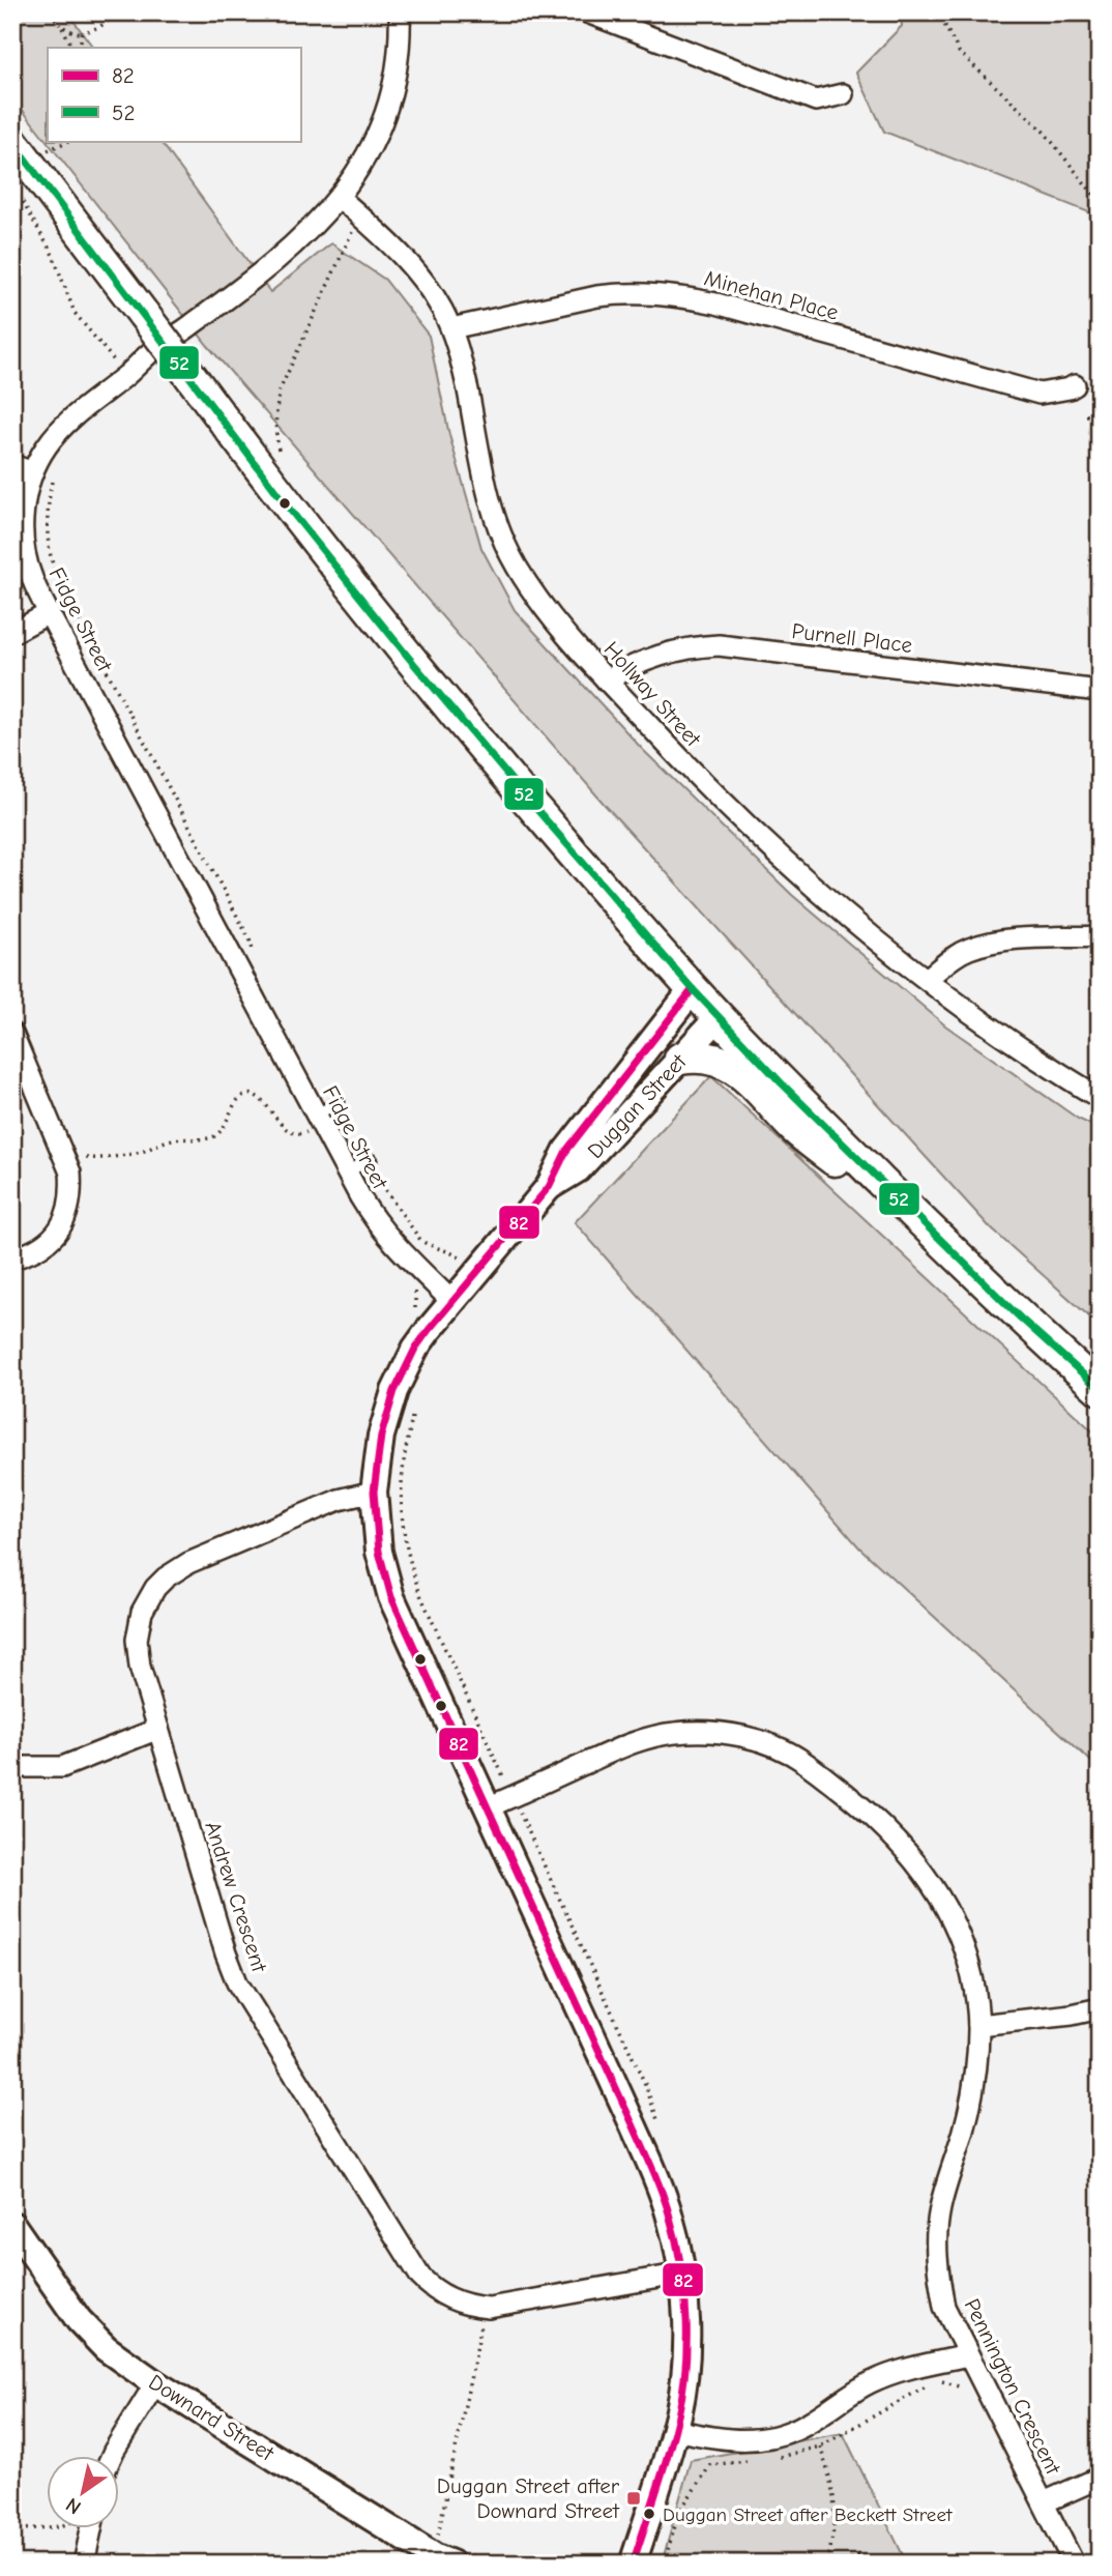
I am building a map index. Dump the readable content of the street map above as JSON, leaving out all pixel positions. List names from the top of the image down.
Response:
{
  "streets": {
    "street": [
      "Minehan Place",
      "Fidge Street",
      "Purnell Place",
      "Hollway Street",
      "Duggan Street",
      "Andrew Crescent",
      "Pennington Crescent",
      "Downard Street"
    ]
  },
  "crossings": [
    ["Minehan Place", "Hollway Street"],
    ["Fidge Street", "Hollway Street"],
    ["Fidge Street", "Duggan Street"],
    ["Purnell Place", "Hollway Street"],
    ["Duggan Street", "Andrew Crescent"],
    ["Duggan Street", "Pennington Crescent"]
  ],
  "places": {
    "transit": ["Duggan Street after Downard Street"],
    "other": ["Duggan Street after Beckett Street"]
  },
  "lines": ["transit line 52", "transit line 82"],
  "legend": ["82", "52"],
  "north": "bottom left"
}
